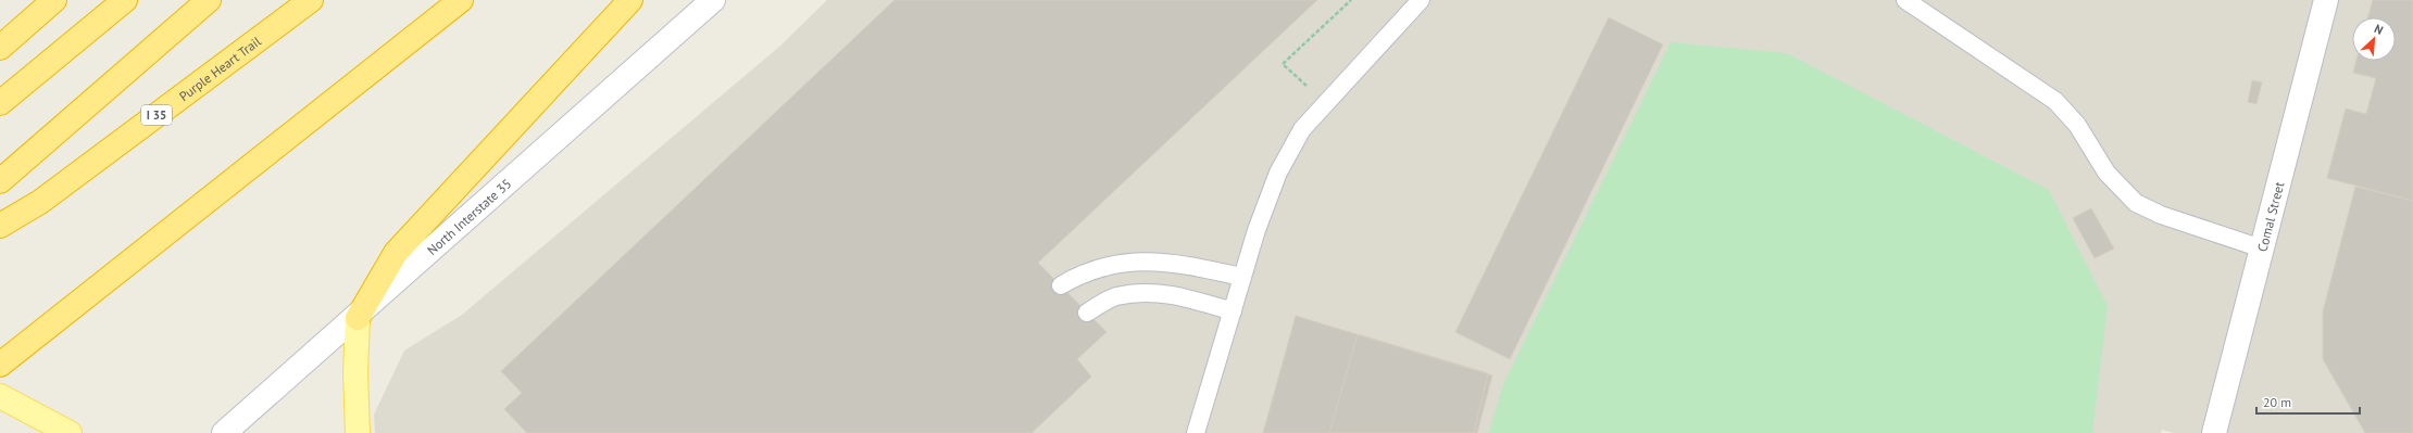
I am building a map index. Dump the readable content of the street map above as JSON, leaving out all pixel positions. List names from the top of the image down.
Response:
{
  "streets": {
    "highway": ["Purple Heart Trail", "I 35"],
    "main road": ["Comal Street", "North Interstate 35"]
  },
  "scale_bar": "20 m",
  "north": "top right"
}
